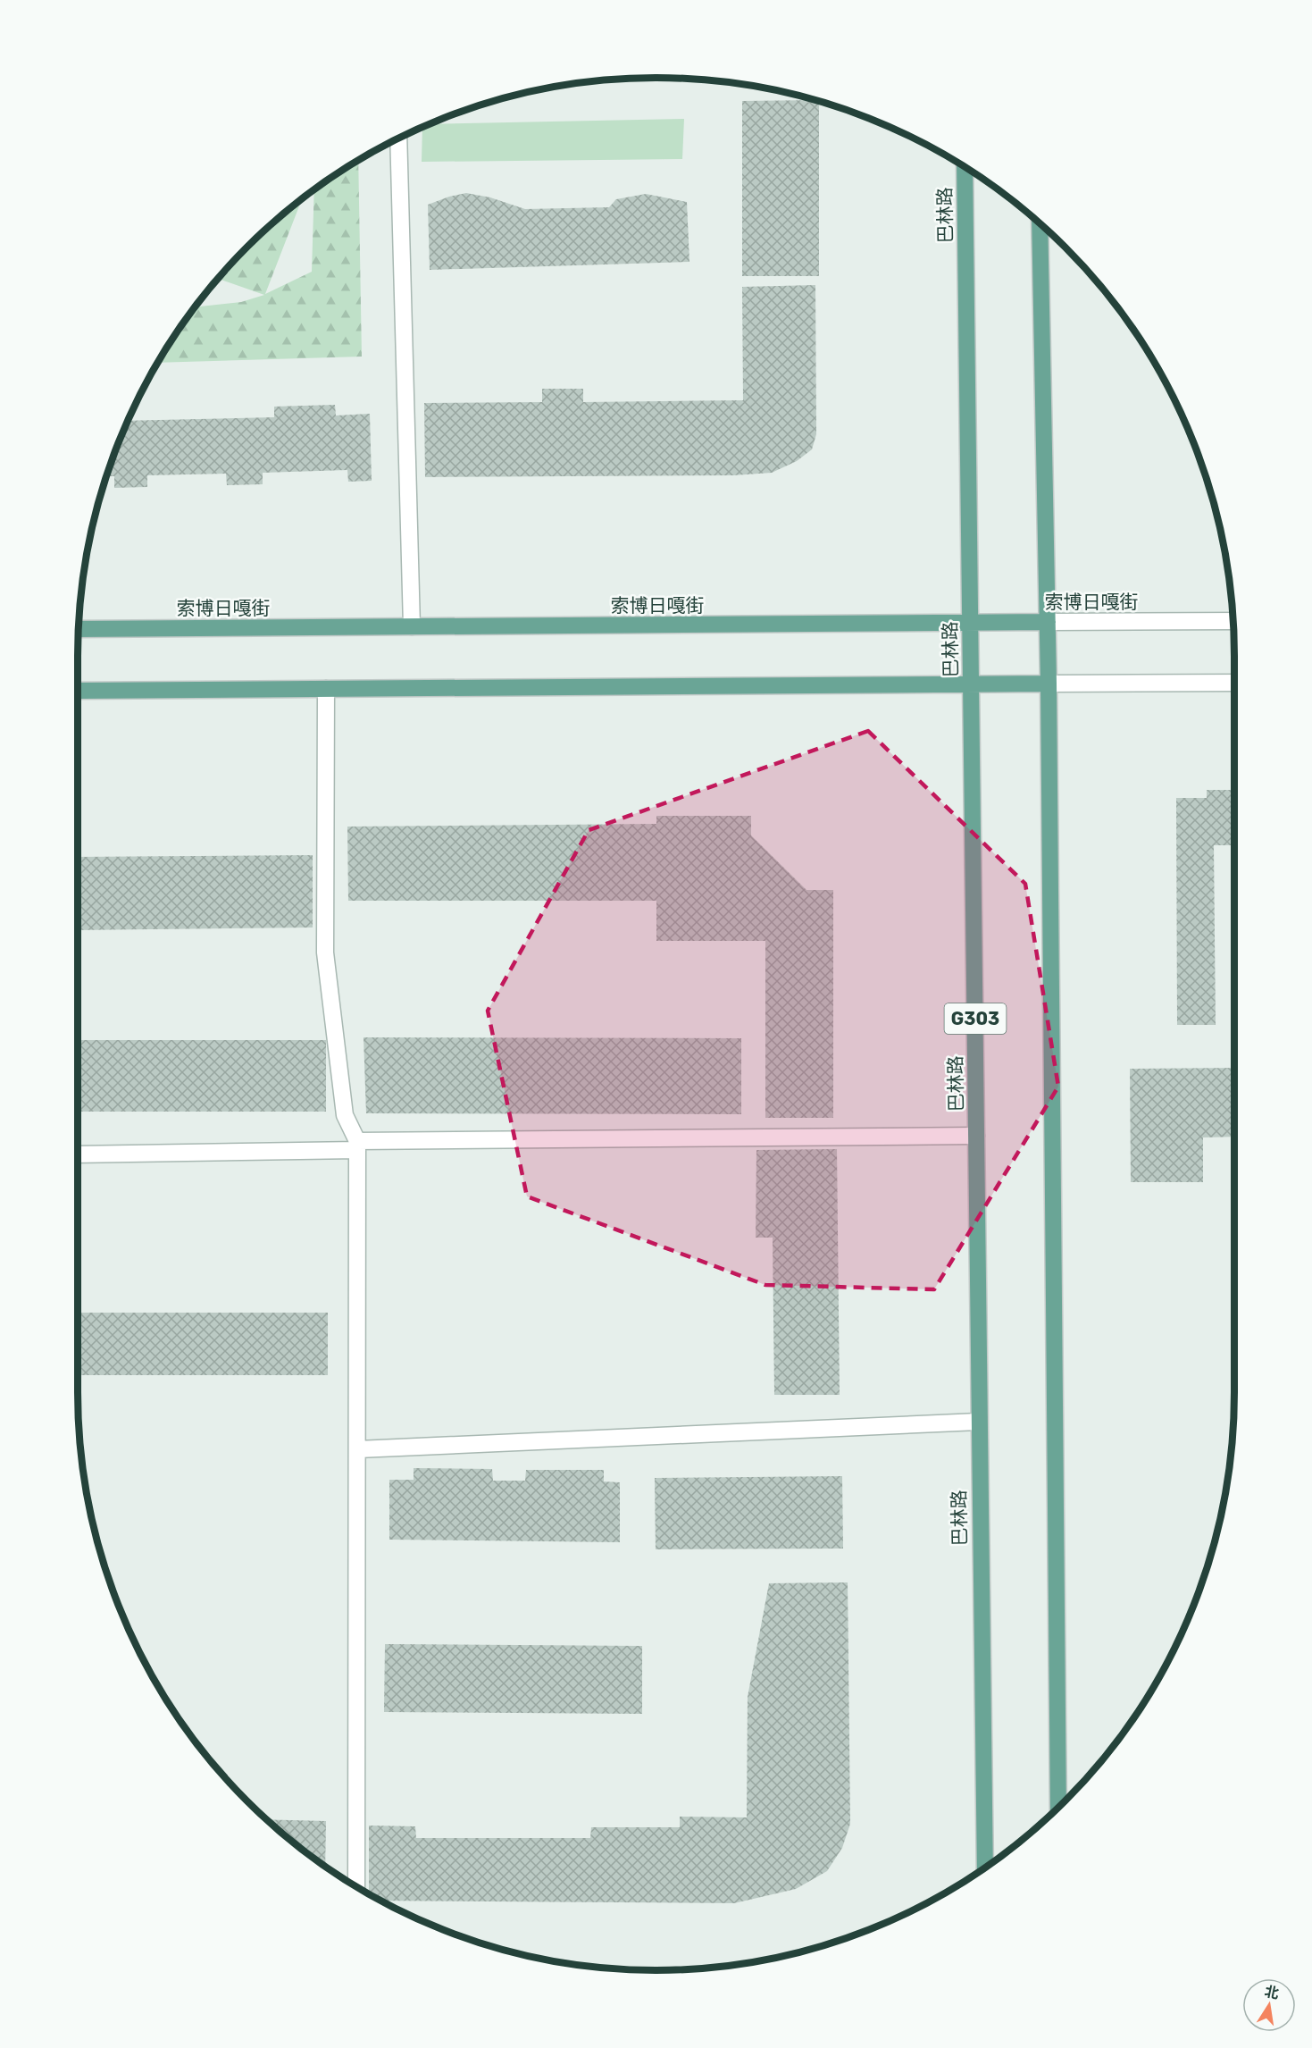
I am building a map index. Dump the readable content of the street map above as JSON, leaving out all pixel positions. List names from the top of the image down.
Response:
{
  "streets": {
    "main road": ["巴林路", "索博日嘎街", "G303"]
  },
  "crossings": [
    ["巴林路", "索博日嘎街"]
  ],
  "north": "top"
}
